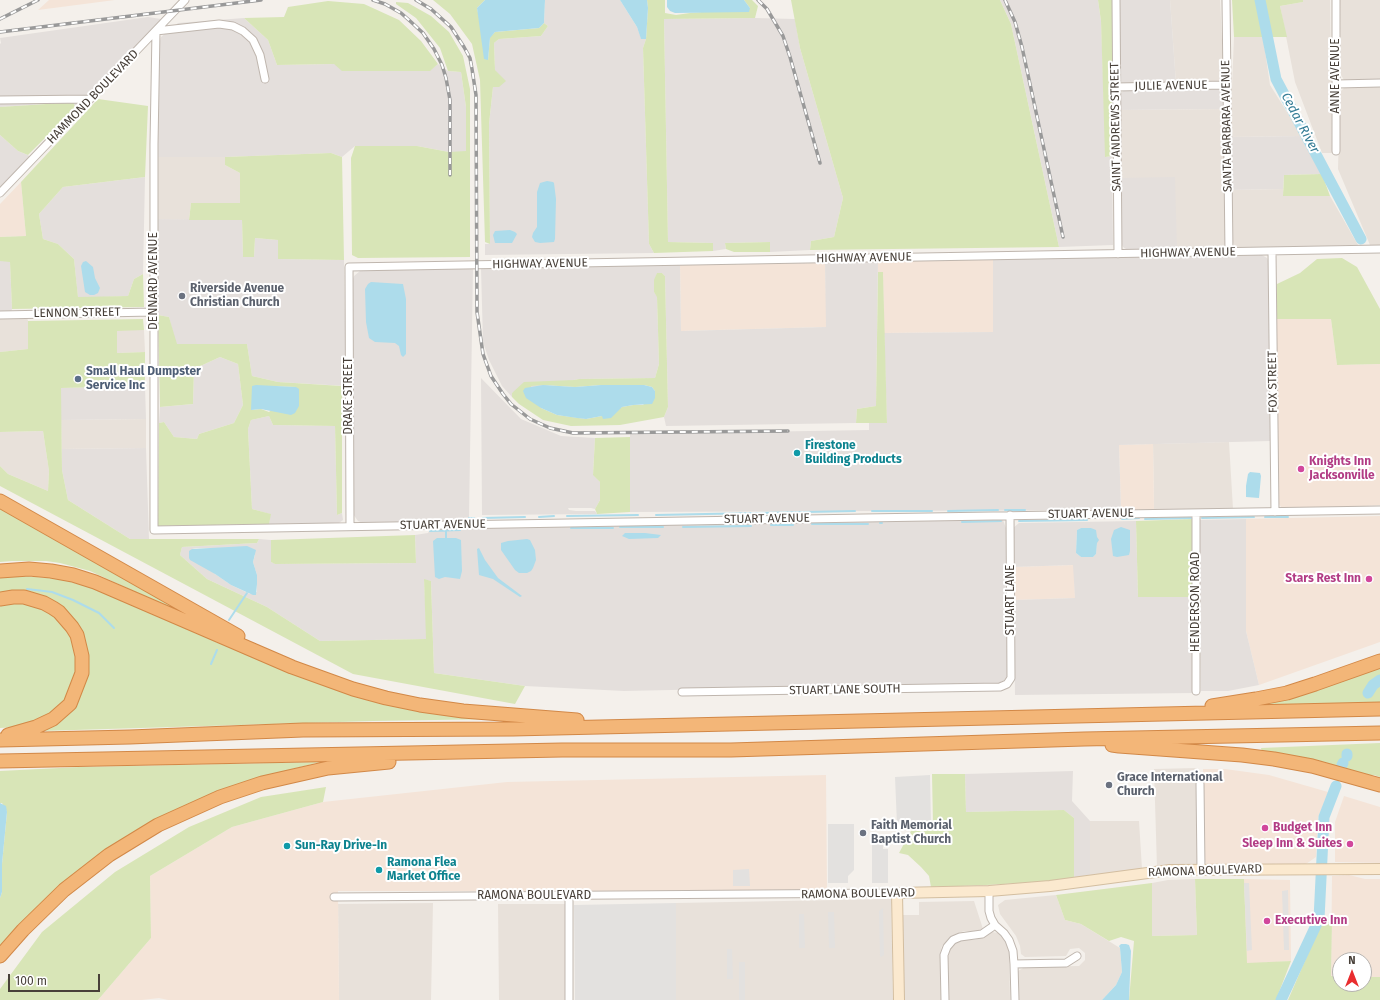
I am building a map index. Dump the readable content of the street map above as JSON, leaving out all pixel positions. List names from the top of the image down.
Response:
{
  "streets": {
    "street": [
      "ANNE AVENUE",
      "JULIE AVENUE",
      "HAMMOND BOULEVARD",
      "SANTA BARBARA AVENUE",
      "SAINT ANDREWS STREET",
      "HIGHWAY AVENUE",
      "DENNARD AVENUE",
      "LENNON STREET",
      "FOX STREET",
      "DRAKE STREET",
      "STUART AVENUE",
      "STUART LANE",
      "HENDERSON ROAD",
      "STUART LANE SOUTH",
      "RAMONA BOULEVARD"
    ]
  },
  "crossings": [
    ["JULIE AVENUE", "SANTA BARBARA AVENUE"],
    ["JULIE AVENUE", "SAINT ANDREWS STREET"],
    ["HAMMOND BOULEVARD", "DENNARD AVENUE"],
    ["SANTA BARBARA AVENUE", "HIGHWAY AVENUE"],
    ["SAINT ANDREWS STREET", "HIGHWAY AVENUE"],
    ["HIGHWAY AVENUE", "FOX STREET"],
    ["HIGHWAY AVENUE", "DRAKE STREET"],
    ["DENNARD AVENUE", "LENNON STREET"],
    ["DENNARD AVENUE", "STUART AVENUE"],
    ["FOX STREET", "STUART AVENUE"],
    ["DRAKE STREET", "STUART AVENUE"],
    ["STUART AVENUE", "STUART LANE"],
    ["STUART AVENUE", "HENDERSON ROAD"],
    ["STUART LANE", "STUART LANE SOUTH"]
  ],
  "water": ["Cedar River"],
  "places": [
    "Riverside Avenue Christian Church",
    "Small Haul Dumpster Service Inc",
    "Firestone Building Products",
    "Knights Inn Jacksonville",
    "Stars Rest Inn",
    "Grace International Church",
    "Budget Inn",
    "Faith Memorial Baptist Church",
    "Sleep Inn & Suites",
    "Sun-Ray Drive-In",
    "Ramona Flea Market Office",
    "Executive Inn"
  ],
  "scale_bar": "100 m",
  "north": "top"
}
